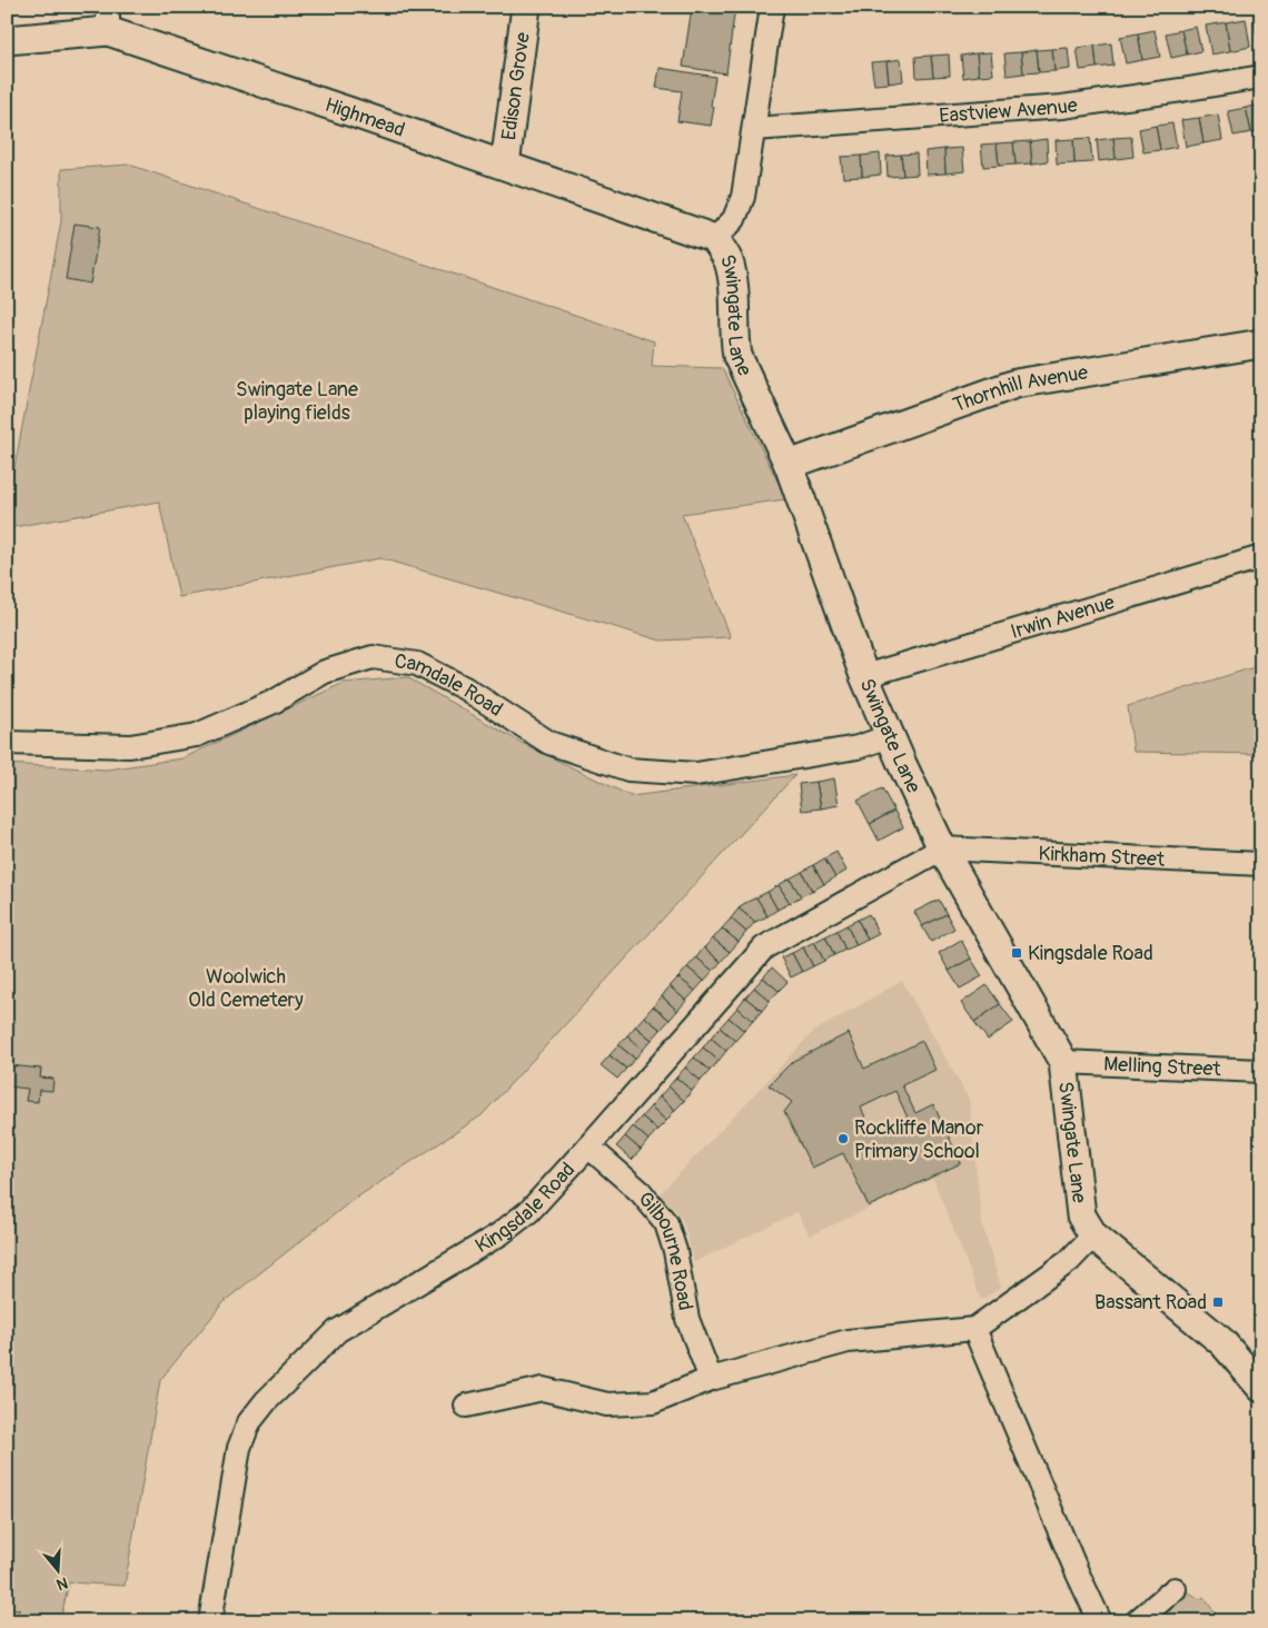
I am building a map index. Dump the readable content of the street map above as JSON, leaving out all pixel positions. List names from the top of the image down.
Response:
{
  "streets": {
    "street": [
      "Edison Grove",
      "Eastview Avenue",
      "Highmead",
      "Swingate Lane",
      "Thornhill Avenue",
      "Irwin Avenue",
      "Camdale Road",
      "Kirkham Street",
      "Melling Street",
      "Kingsdale Road",
      "Gilbourne Road"
    ]
  },
  "crossings": [
    ["Edison Grove", "Highmead"],
    ["Eastview Avenue", "Swingate Lane"],
    ["Highmead", "Swingate Lane"],
    ["Swingate Lane", "Thornhill Avenue"],
    ["Swingate Lane", "Irwin Avenue"],
    ["Swingate Lane", "Camdale Road"],
    ["Swingate Lane", "Kirkham Street"],
    ["Swingate Lane", "Melling Street"],
    ["Swingate Lane", "Kingsdale Road"],
    ["Kirkham Street", "Kingsdale Road"],
    ["Kingsdale Road", "Gilbourne Road"]
  ],
  "parks": ["Swingate Lane playing fields", "Woolwich Old Cemetery"],
  "places": {
    "transit": ["Kingsdale Road", "Bassant Road"],
    "other": ["Rockliffe Manor Primary School"]
  },
  "north": "bottom"
}
